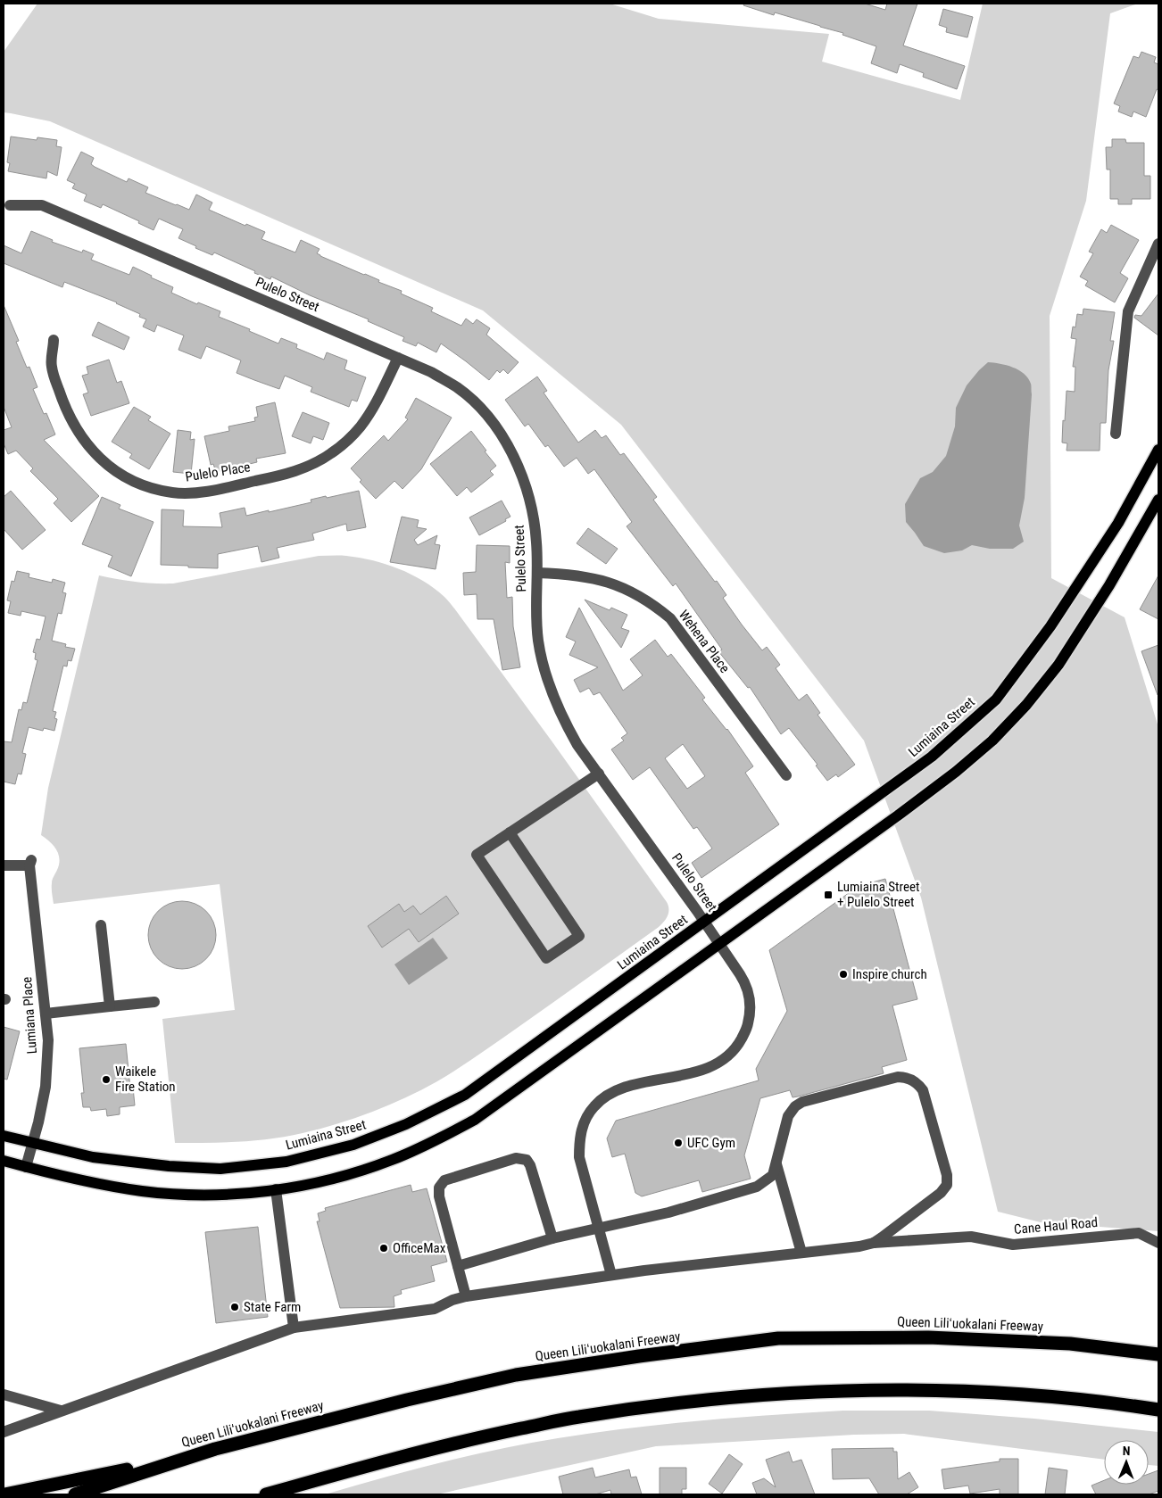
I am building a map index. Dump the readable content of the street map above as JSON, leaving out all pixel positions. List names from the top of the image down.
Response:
{
  "streets": {
    "highway": ["Queen Liliʻuokalani Freeway"],
    "main road": ["Lumiaina Street"],
    "street": [
      "Pulelo Street",
      "Pulelo Place",
      "Wehena Place",
      "Lumiana Place",
      "Cane Haul Road"
    ]
  },
  "crossings": [
    ["Pulelo Street", "Pulelo Place"],
    ["Pulelo Street", "Wehena Place"],
    ["Pulelo Street", "Lumiaina Street"],
    ["Pulelo Street", "Cane Haul Road"],
    ["Lumiaina Street", "Lumiana Place"]
  ],
  "places": {
    "transit": ["Lumiaina Street + Pulelo Street"],
    "other": [
      "Inspire church",
      "Waikele Fire Station",
      "UFC Gym",
      "OfficeMax",
      "State Farm"
    ]
  },
  "north": "top"
}
